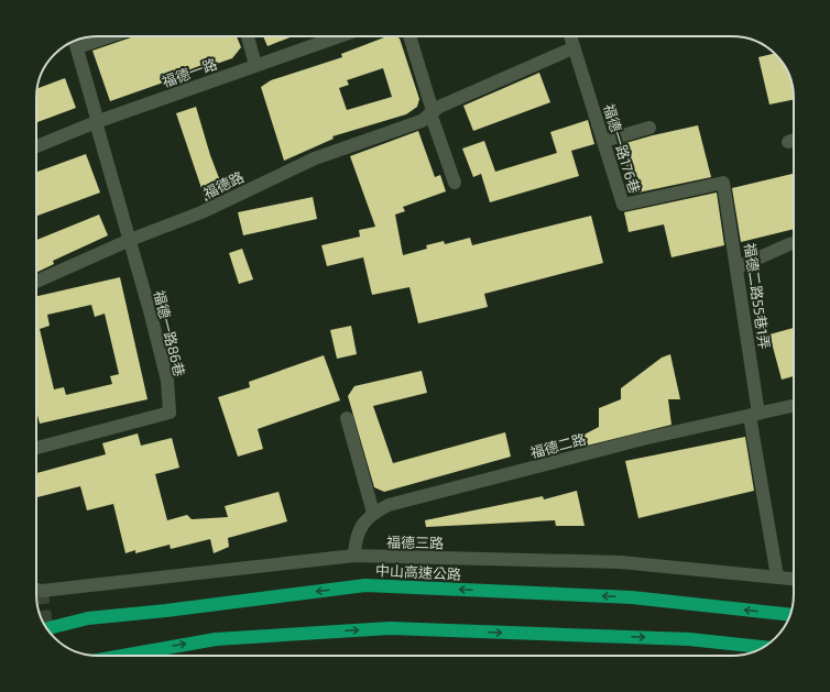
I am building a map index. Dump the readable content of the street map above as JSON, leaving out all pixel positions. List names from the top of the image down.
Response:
{
  "streets": {
    "highway": ["中山高速公路"],
    "street": [
      "福德一路",
      "福德一路176巷",
      "福德路",
      "福德二路55巷1弄",
      "福德一路86巷",
      "福德二路",
      "福德三路"
    ]
  },
  "crossings": [
    ["福德一路", "福德一路86巷"],
    ["福德一路176巷", "福德路"],
    ["福德一路176巷", "福德二路55巷1弄"],
    ["福德路", "福德一路86巷"],
    ["福德二路55巷1弄", "福德二路"],
    ["福德二路55巷1弄", "福德三路"],
    ["福德二路", "福德三路"]
  ]
}
